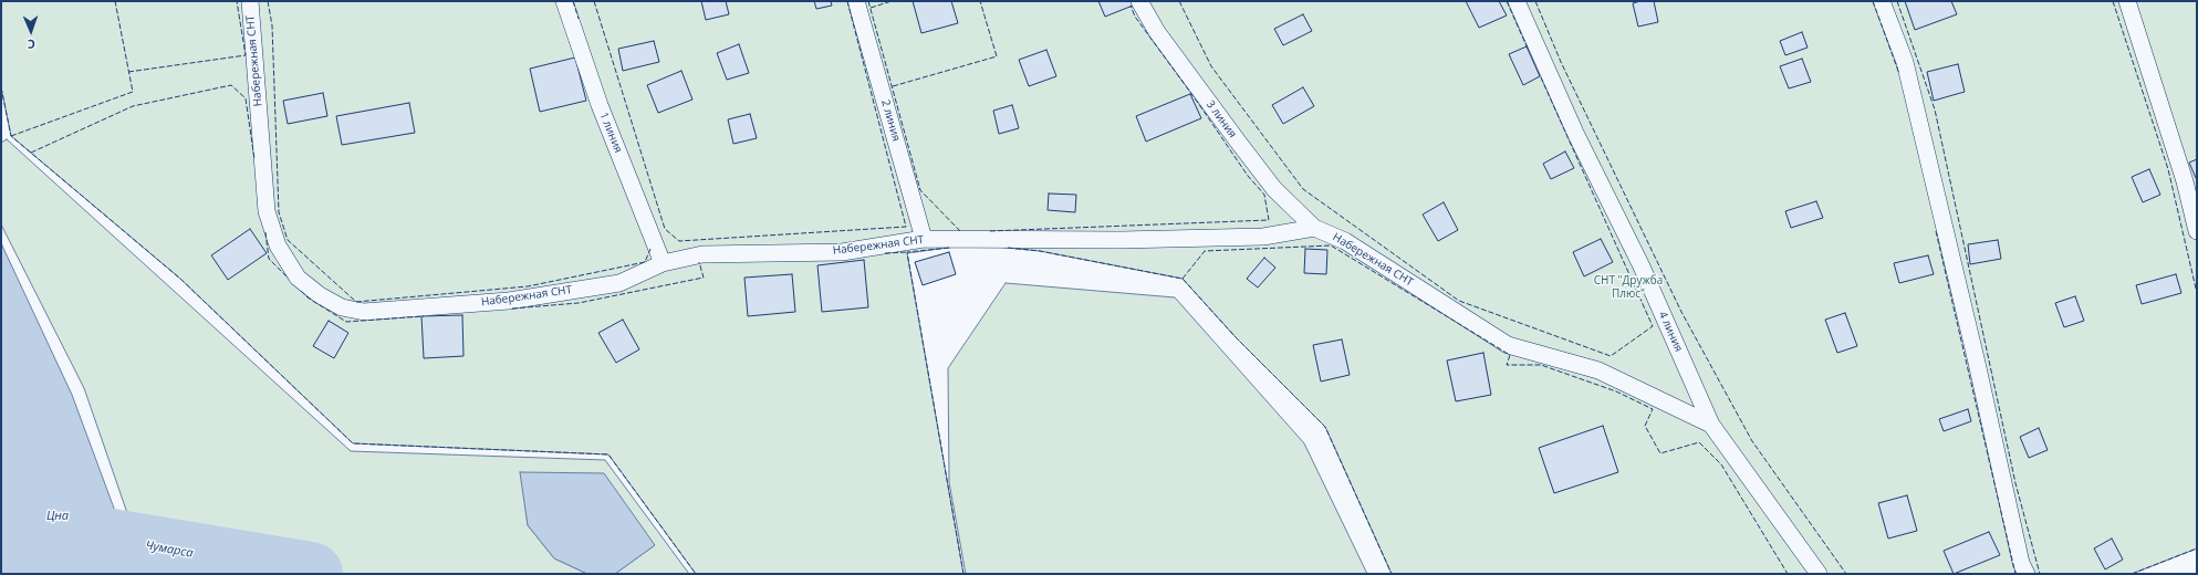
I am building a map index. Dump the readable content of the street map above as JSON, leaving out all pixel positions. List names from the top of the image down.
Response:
{
  "streets": {
    "lane": [
      "Набережная СНТ",
      "3 линия",
      "2 линия",
      "1 линия",
      "4 линия"
    ]
  },
  "crossings": [
    ["Набережная СНТ", "3 линия"],
    ["Набережная СНТ", "2 линия"],
    ["Набережная СНТ", "1 линия"],
    ["Набережная СНТ", "4 линия"]
  ],
  "water": ["Цна", "Чумарса"],
  "parks": ["СНТ \"Дружба Плюс\""],
  "north": "bottom"
}
